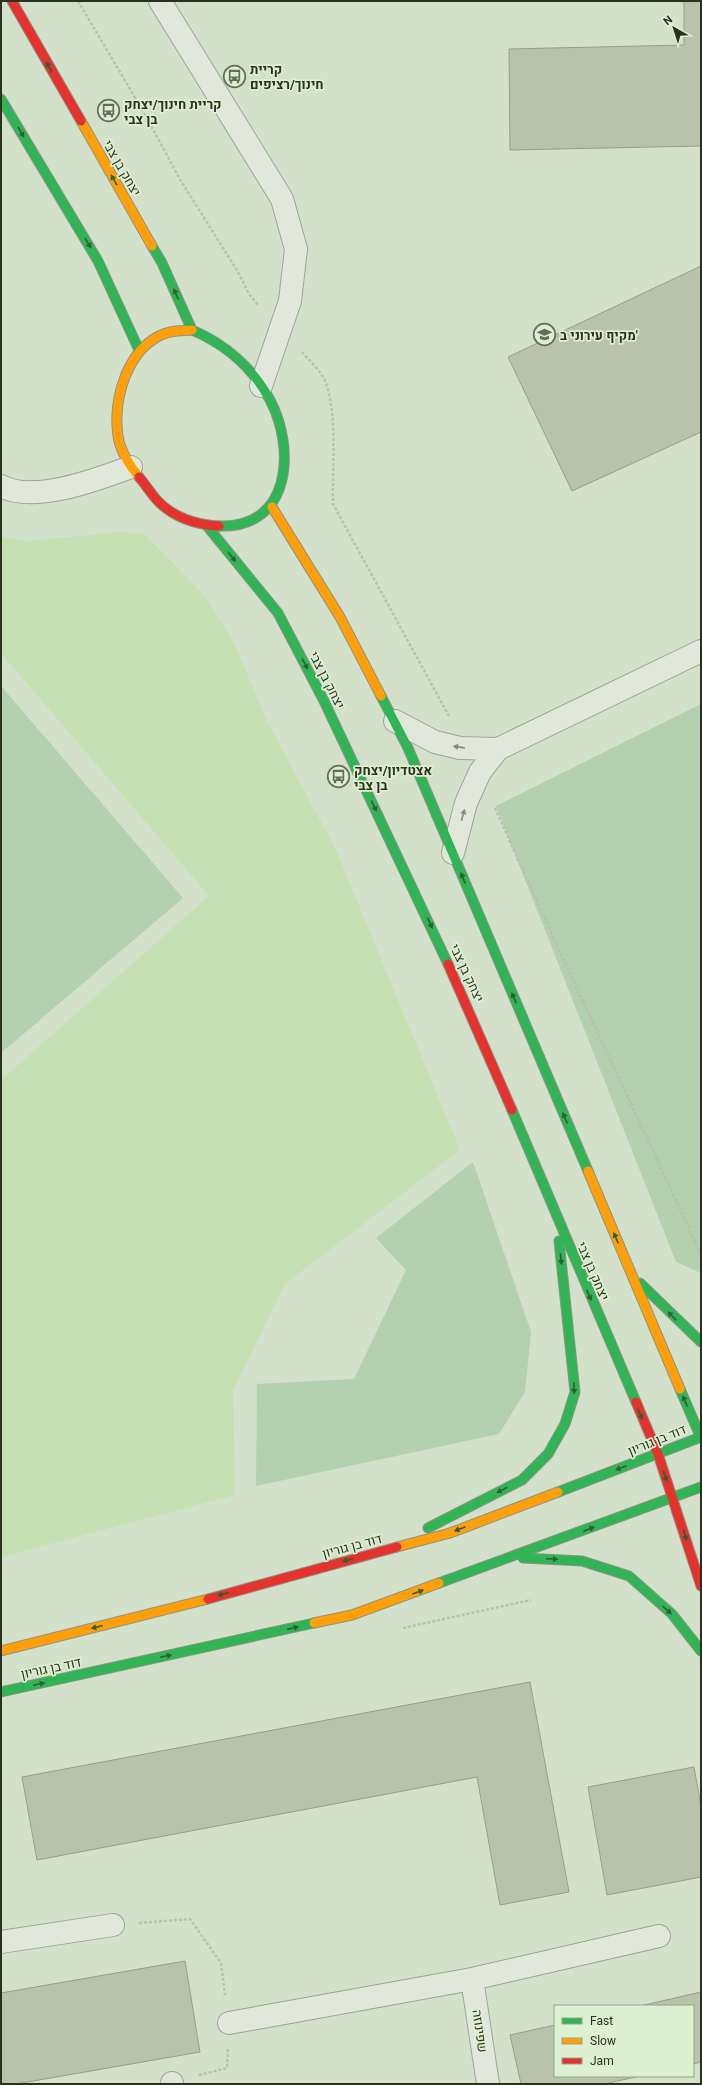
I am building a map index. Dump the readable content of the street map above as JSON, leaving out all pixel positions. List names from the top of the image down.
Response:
{
  "streets": {
    "street": ["יצחק בן צבי", "דוד בן גוריון", "שפינוזה"]
  },
  "crossings": [
    ["יצחק בן צבי", "דוד בן גוריון"]
  ],
  "places": {
    "bus stop": ["קריית חינוך/רציפים", "קריית חינוך/יצחק בן צבי", "אצטדיון/יצחק בן צבי"],
    "school or university": ["מקיף עירוני ב'"]
  },
  "legend": ["Fast", "Slow", "Jam"],
  "north": "top left"
}
